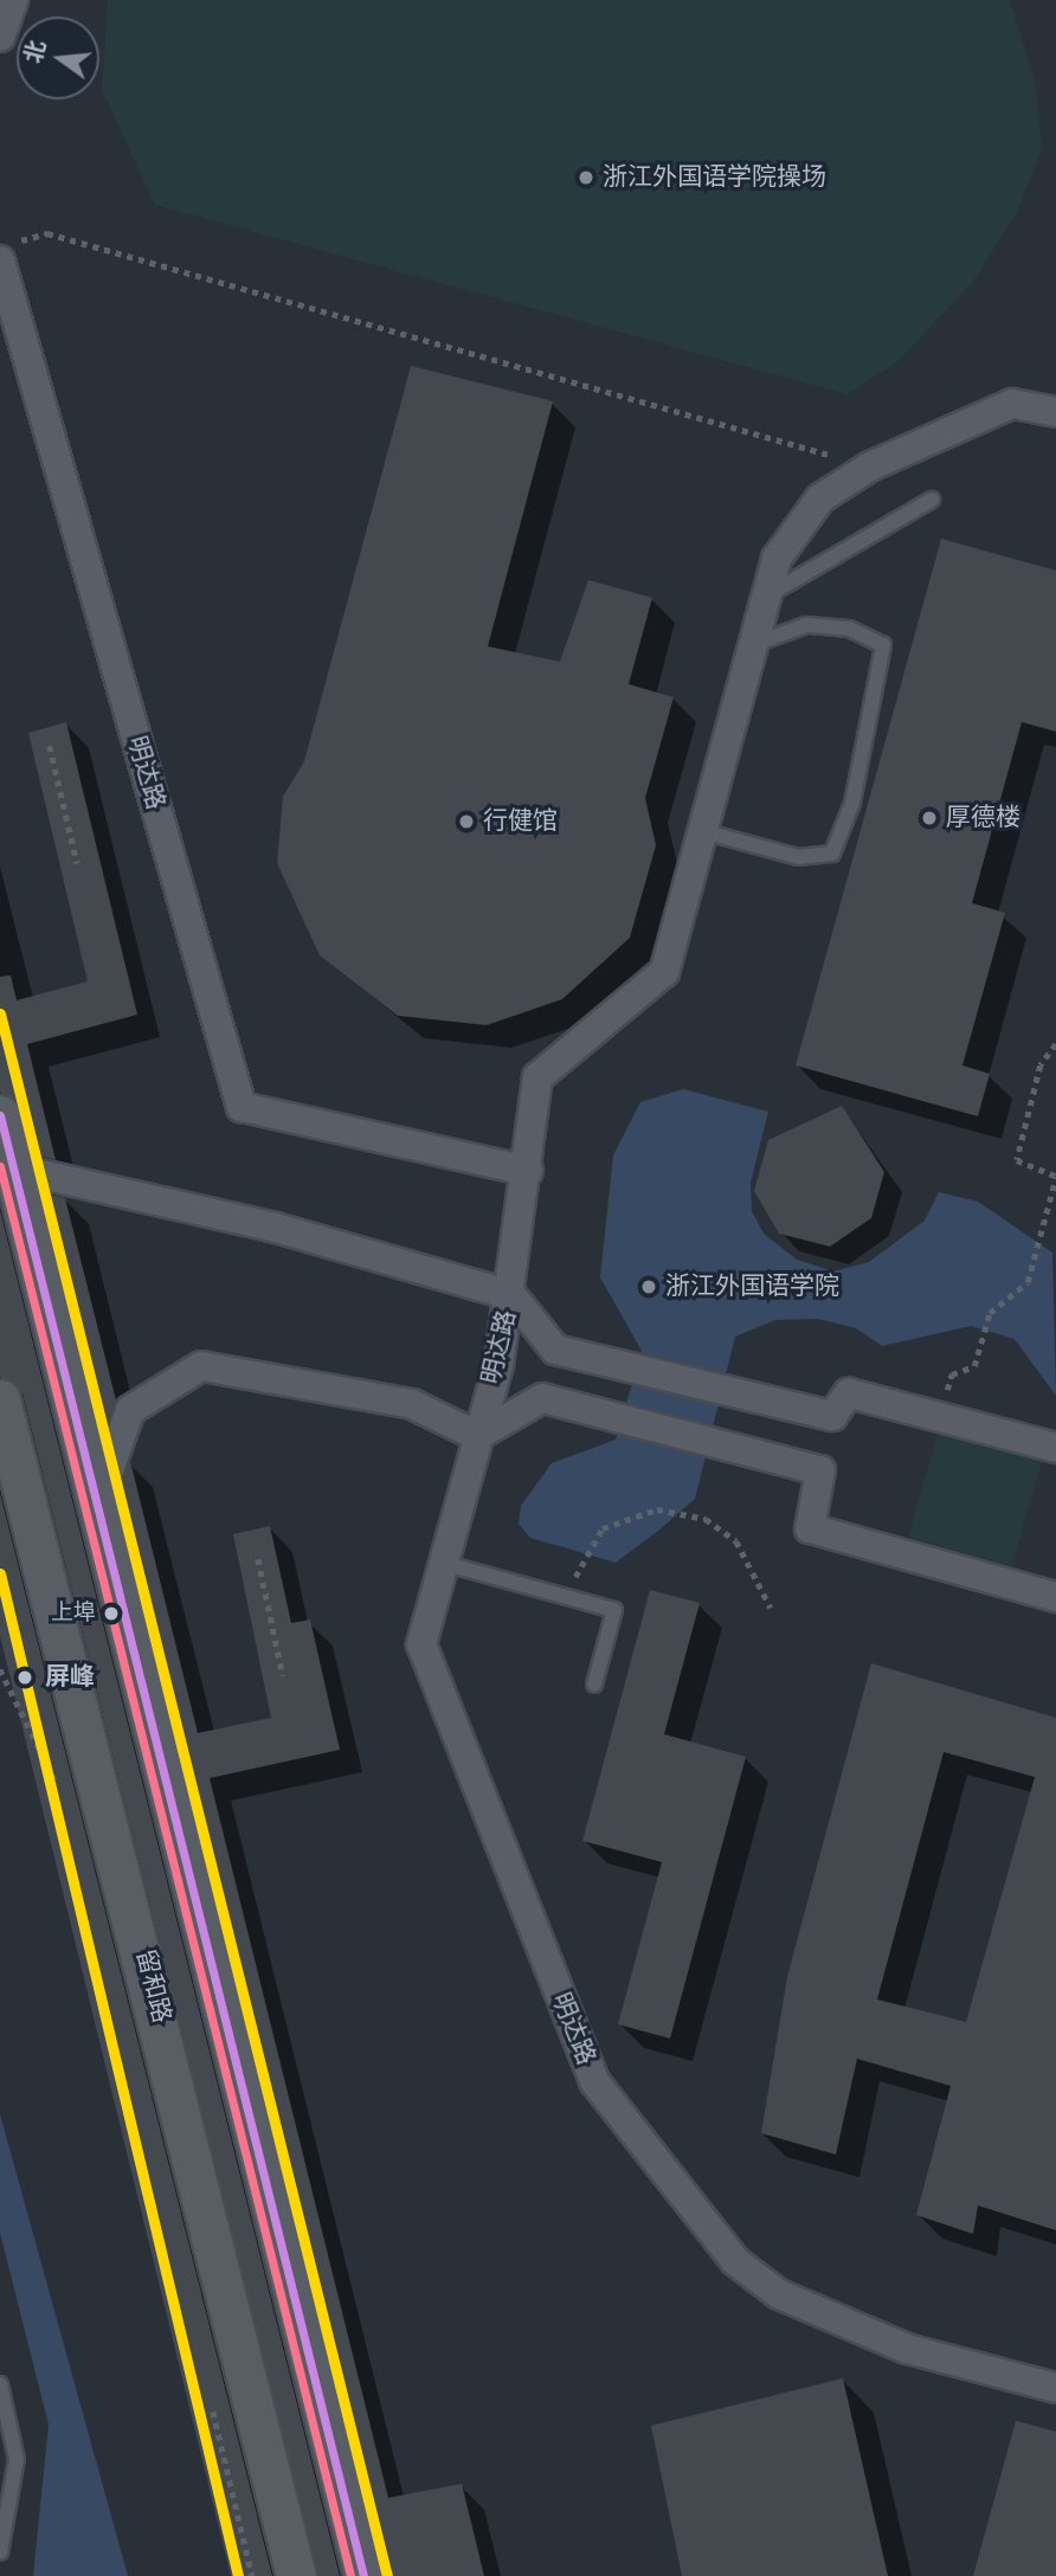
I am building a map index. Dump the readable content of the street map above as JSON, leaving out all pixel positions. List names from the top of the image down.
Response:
{
  "streets": {
    "main road": ["留和路"],
    "street": ["明达路"]
  },
  "places": [
    "浙江外国语学院操场",
    "厚德楼",
    "行健馆",
    "浙江外国语学院",
    "上埠",
    "屏峰"
  ],
  "north": "left"
}
